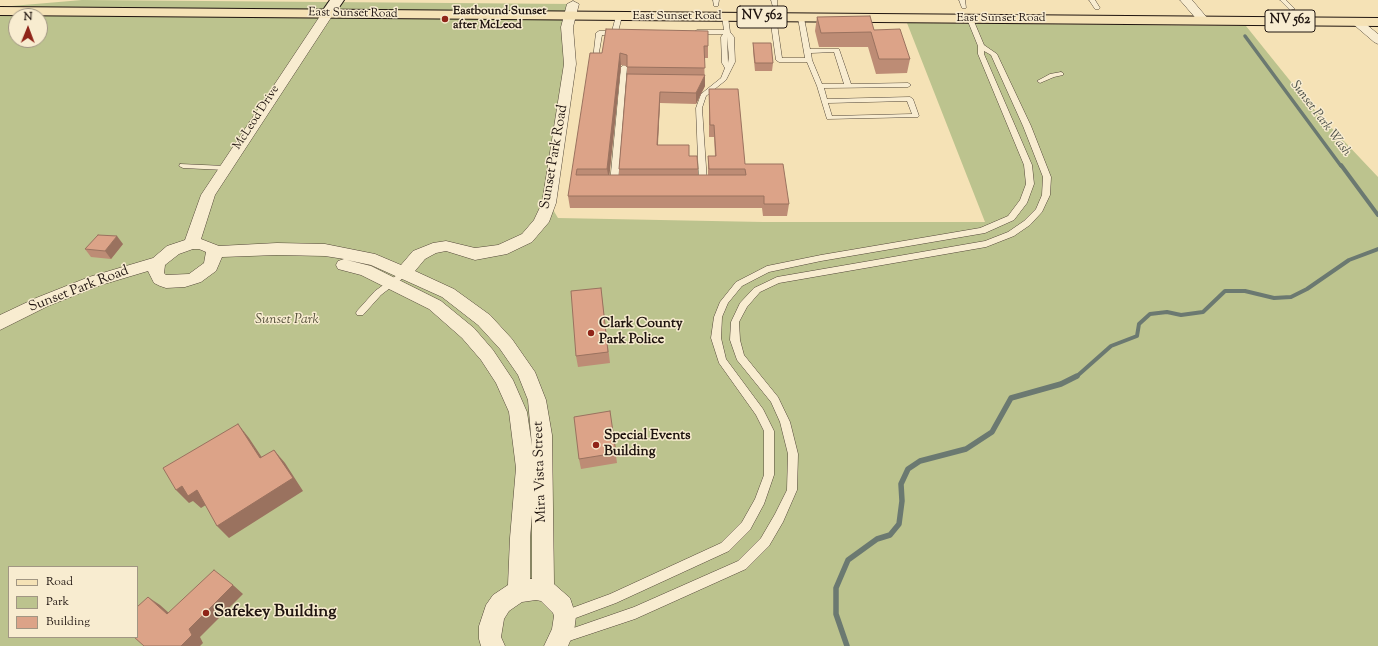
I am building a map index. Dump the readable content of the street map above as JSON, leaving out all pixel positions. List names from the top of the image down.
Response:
{
  "streets": {
    "main road": ["East Sunset Road", "NV 562"],
    "street": ["McLeod Drive", "Sunset Park Road", "Mira Vista Street"]
  },
  "crossings": [
    ["East Sunset Road", "McLeod Drive"],
    ["East Sunset Road", "Sunset Park Road"],
    ["McLeod Drive", "Sunset Park Road"],
    ["Sunset Park Road", "Mira Vista Street"]
  ],
  "water": ["Sunset Park Wash"],
  "parks": ["Sunset Park"],
  "places": [
    "Eastbound Sunset after McLeod",
    "Clark County Park Police",
    "Special Events Building",
    "Safekey Building"
  ],
  "legend": ["Road", "Park", "Building"],
  "north": "top"
}
